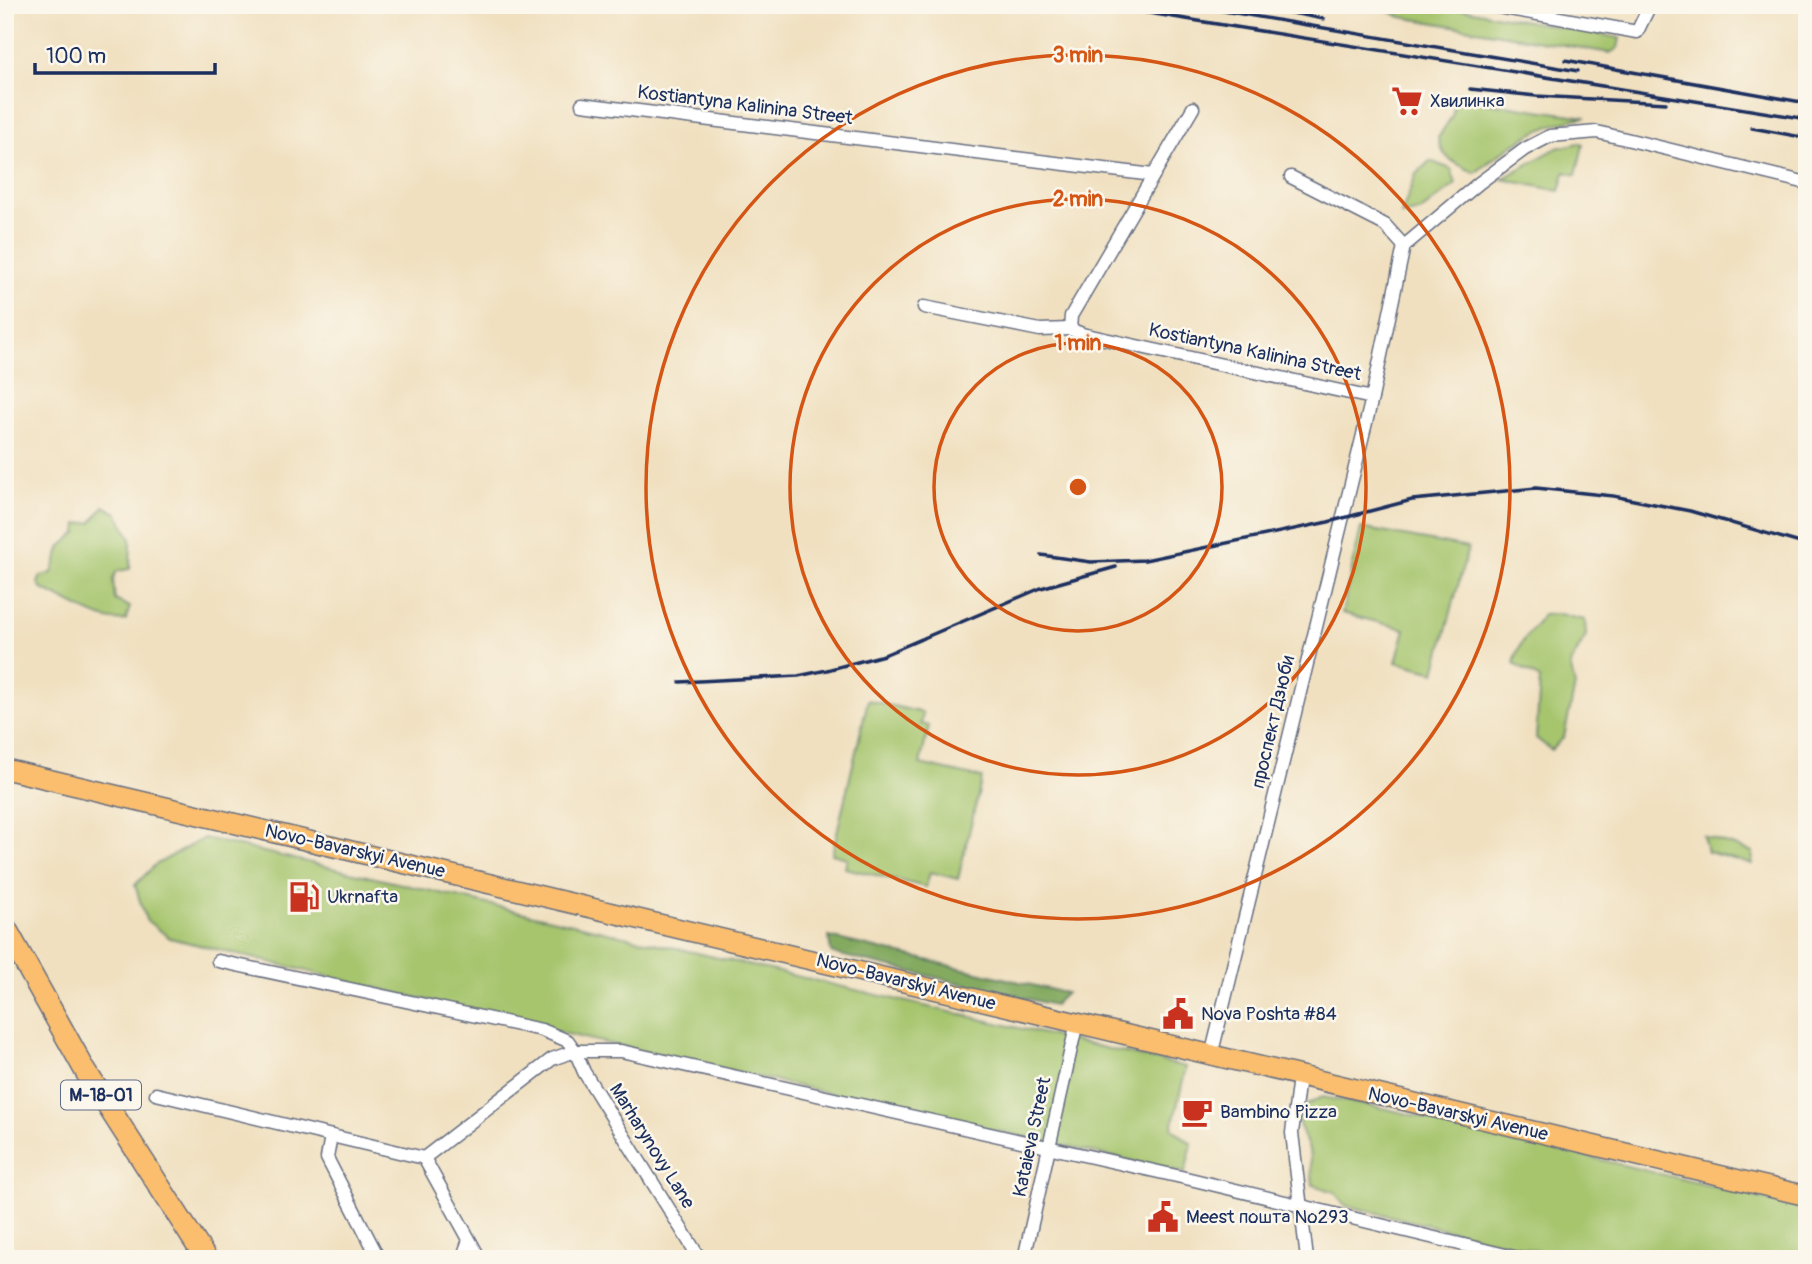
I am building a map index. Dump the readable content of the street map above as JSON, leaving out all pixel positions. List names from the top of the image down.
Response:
{
  "streets": {
    "highway": ["М-18-01"],
    "main road": ["Novo-Bavarskyi Avenue"],
    "street": [
      "Kostiantyna Kalinina Street",
      "проспект Дзюби",
      "Kataieva Street",
      "Marharynovy Lane"
    ]
  },
  "crossings": [
    ["Kostiantyna Kalinina Street", "проспект Дзюби"],
    ["проспект Дзюби", "Novo-Bavarskyi Avenue"],
    ["Novo-Bavarskyi Avenue", "Kataieva Street"]
  ],
  "places": {
    "supermarket": ["Хвилинка"],
    "fuel station": ["Ukrnafta"],
    "public building": ["Nova Poshta #84", "Meest пошта №293"],
    "cafe": ["Bambino Pizza"]
  },
  "scale_bar": "100 m",
  "rings": ["3 min", "2 min", "1 min"]
}
